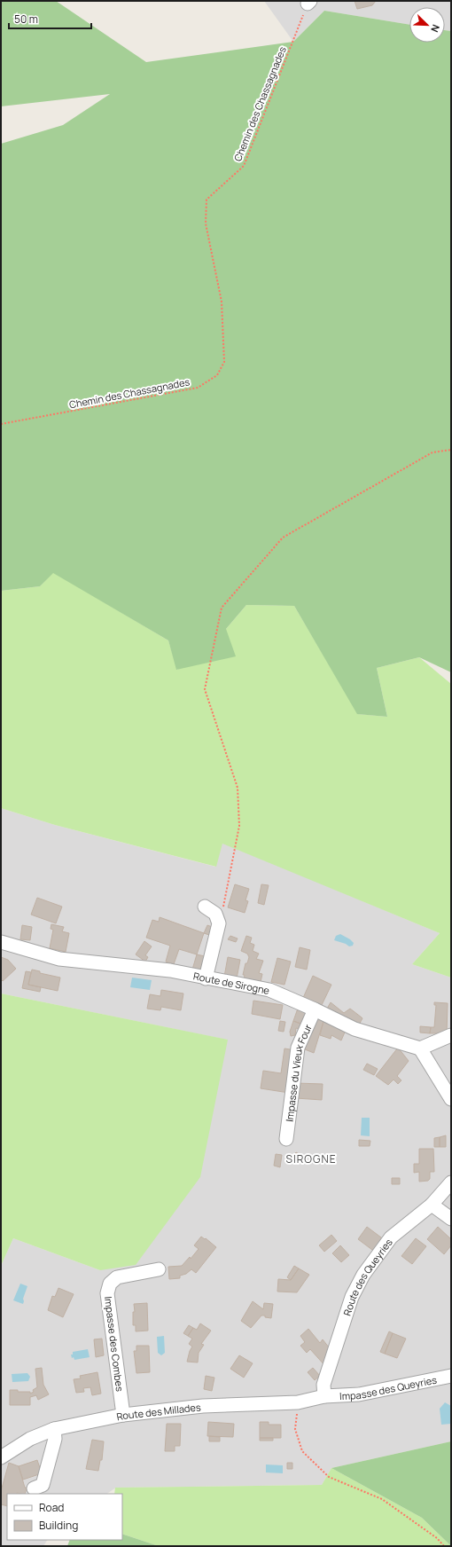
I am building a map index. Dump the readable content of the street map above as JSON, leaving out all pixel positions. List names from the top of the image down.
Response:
{
  "streets": {
    "street": [
      "Route de Sirogne",
      "Impasse du Vieux Four",
      "Route des Queyries",
      "Impasse des Combes",
      "Impasse des Queyries",
      "Route des Millades"
    ],
    "path": ["Chemin des Chassagnades"]
  },
  "crossings": [
    ["Route de Sirogne", "Impasse du Vieux Four"],
    ["Route des Queyries", "Impasse des Queyries"],
    ["Route des Queyries", "Route des Millades"],
    ["Impasse des Combes", "Route des Millades"],
    ["Impasse des Queyries", "Route des Millades"]
  ],
  "districts": ["SIROGNE"],
  "legend": ["Road", "Building"],
  "scale_bar": "50 m",
  "north": "bottom right"
}
